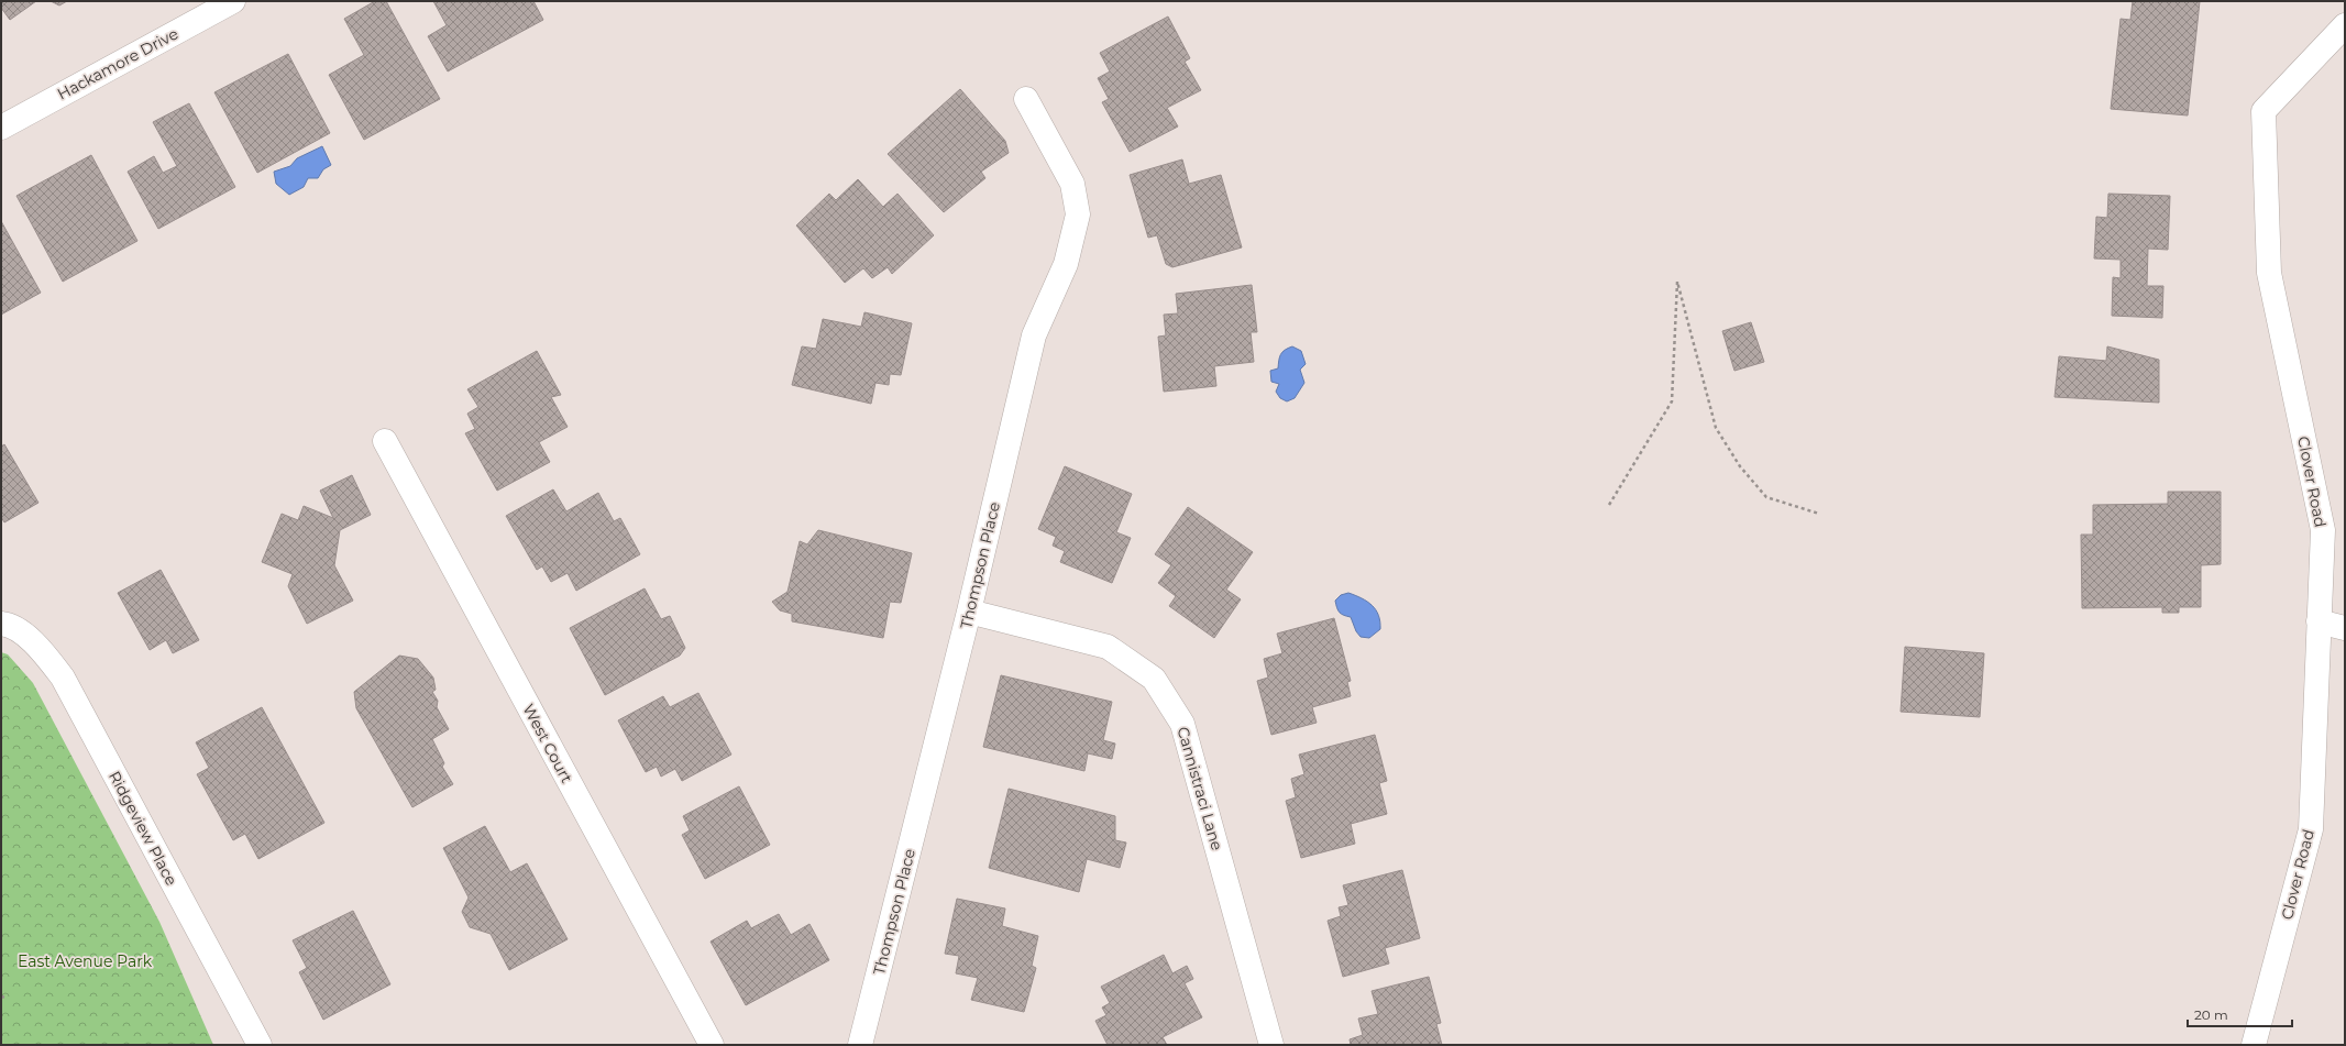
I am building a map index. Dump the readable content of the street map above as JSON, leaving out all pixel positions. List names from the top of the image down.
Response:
{
  "streets": {
    "street": [
      "Hackamore Drive",
      "Clover Road",
      "Thompson Place",
      "West Court",
      "Cannistraci Lane",
      "Ridgeview Place"
    ]
  },
  "crossings": [
    ["Thompson Place", "Cannistraci Lane"]
  ],
  "parks": ["East Avenue Park"],
  "scale_bar": "20 m"
}
